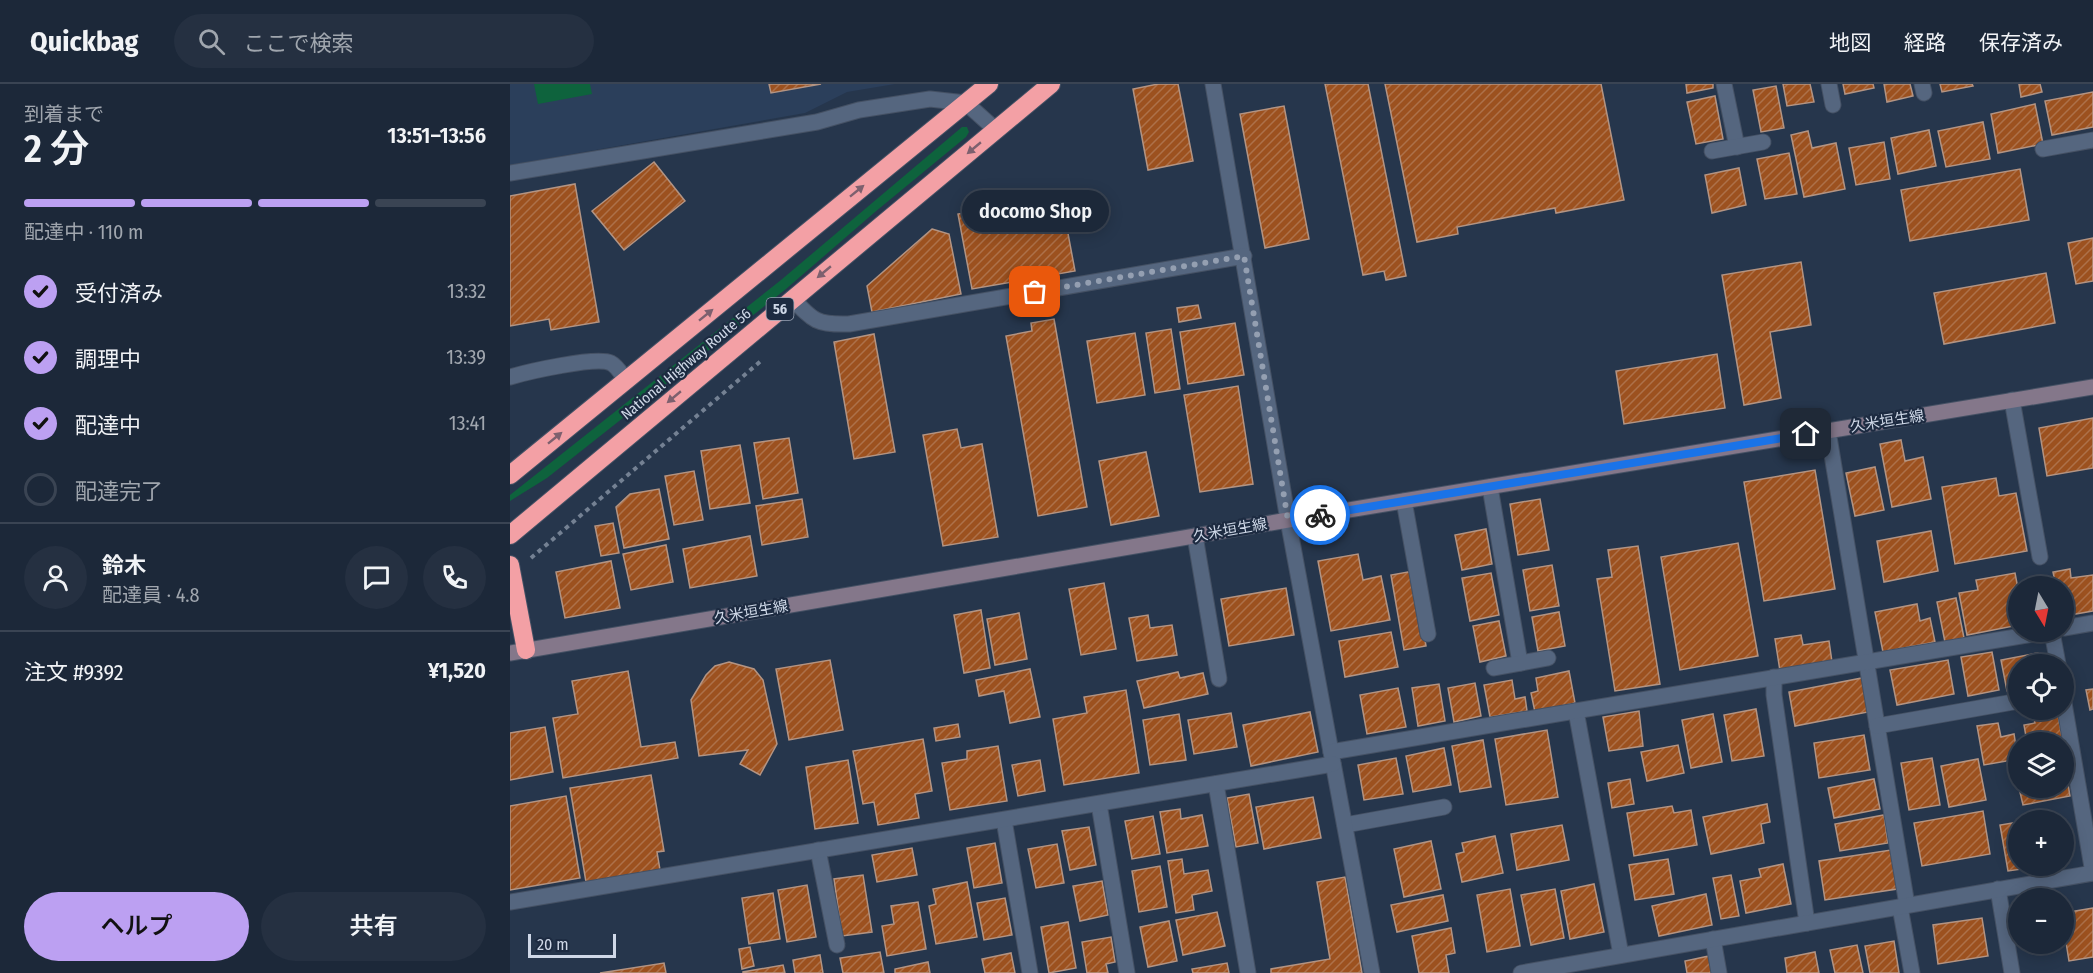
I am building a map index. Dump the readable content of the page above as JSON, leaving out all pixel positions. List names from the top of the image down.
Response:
{
  "streets": {
    "highway": ["56", "National Highway Route 56"],
    "main road": ["久米垣生線"]
  },
  "places": ["docomo Shop"],
  "scale_bar": "20 m",
  "north": "bottom",
  "page": {
    "header": "Quickbag",
    "search": "ここで検索",
    "nav": ["地図", "経路", "保存済み"],
    "heading": ["2 分", "到着まで", "13:51–13:56"],
    "panel": [
      "鈴木",
      "配達員 · 4.8",
      "注文 #9392",
      "¥1,520"
    ],
    "bar": "配達中 · 110 m",
    "bubble": "docomo Shop",
    "list": [
      ["受付済み", "13:32"],
      ["調理中", "13:39"],
      ["配達中", "13:41"],
      "配達完了"
    ],
    "map_buttons": ["+", "−"],
    "buttons": ["ヘルプ", "共有"],
    "scale": "20 m"
  }
}
